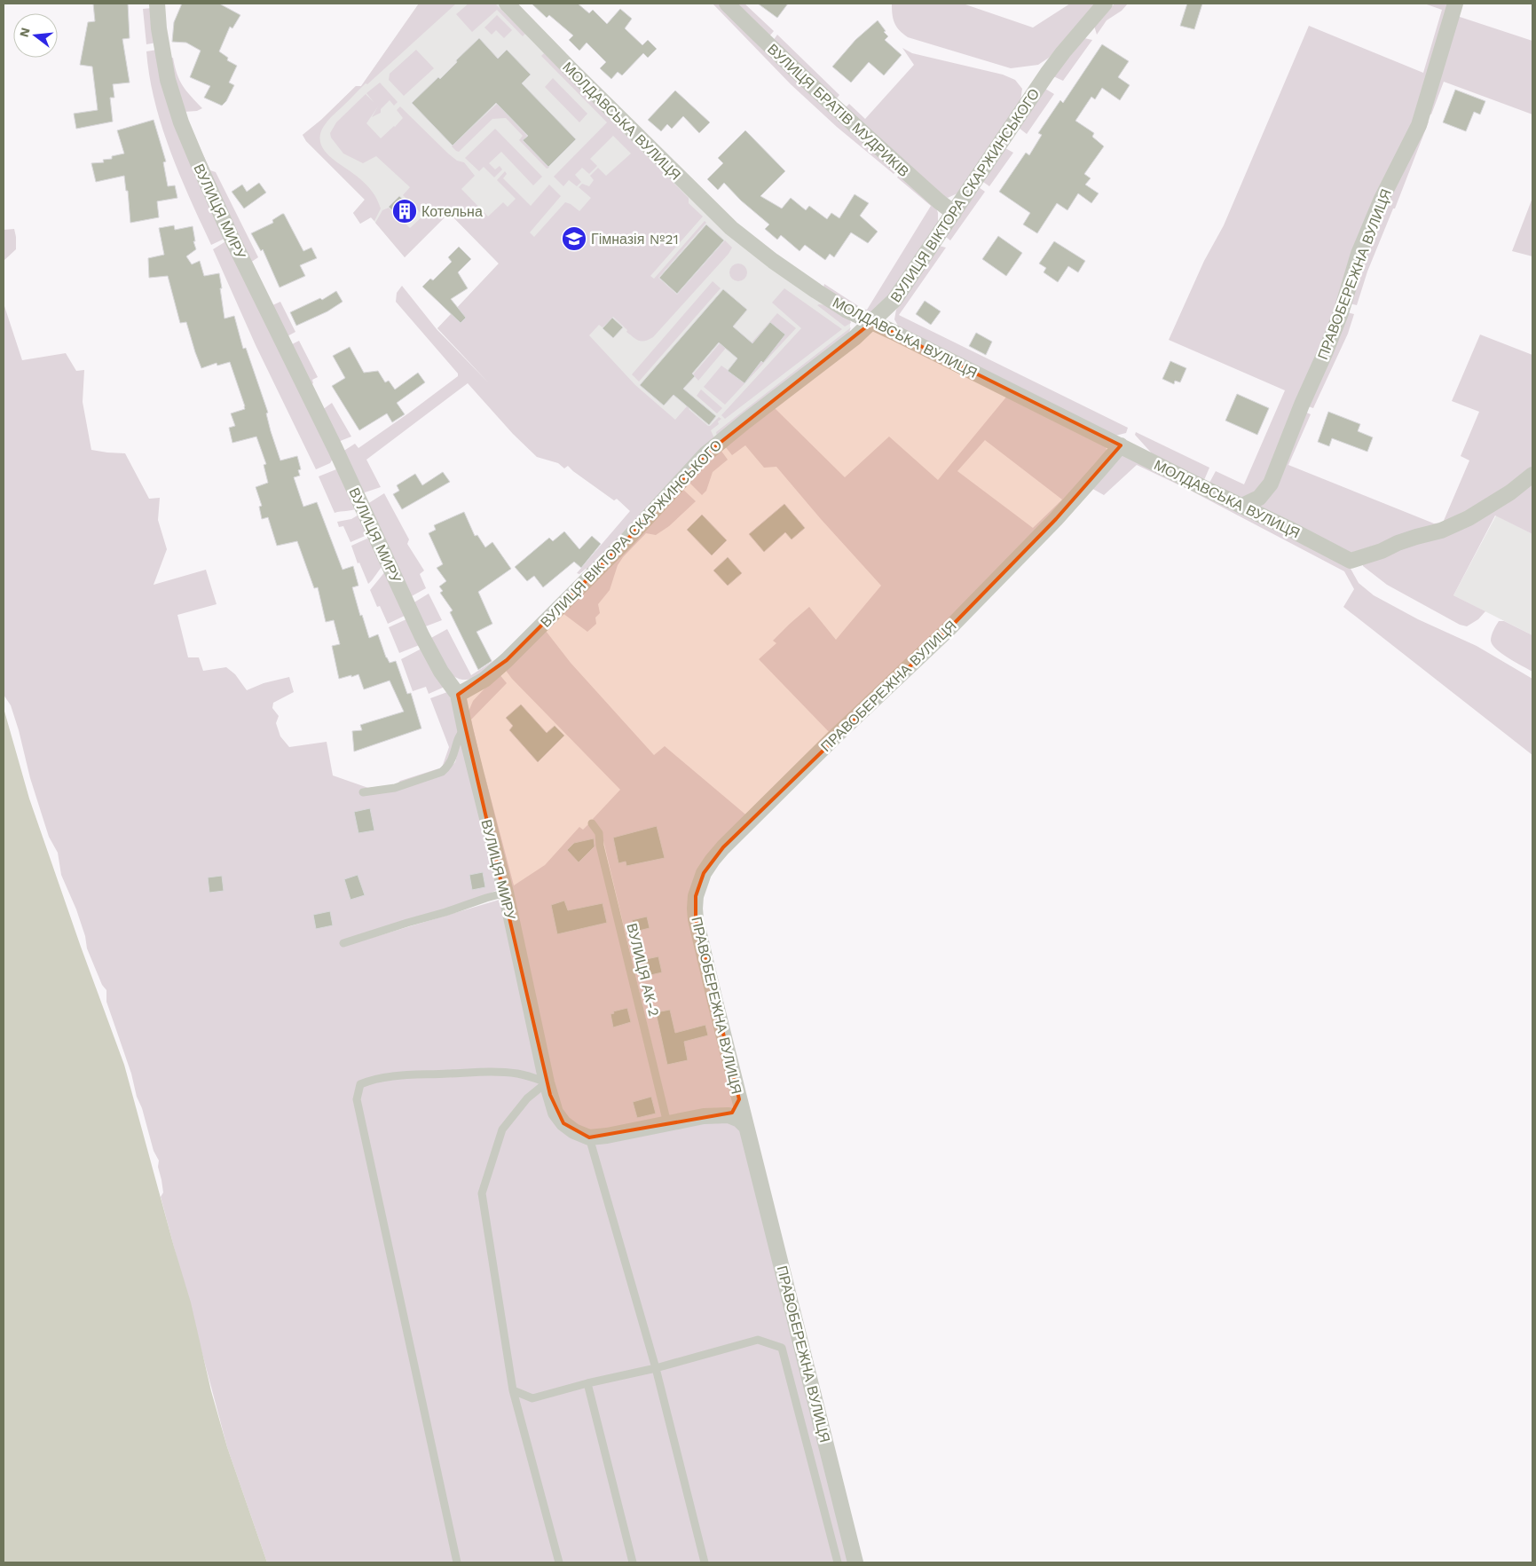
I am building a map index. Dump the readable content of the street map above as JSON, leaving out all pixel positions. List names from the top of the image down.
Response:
{
  "streets": {
    "street": [
      "ВУЛИЦЯ БРАТІВ МУДРИКІВ",
      "МОЛДАВСЬКА ВУЛИЦЯ",
      "ВУЛИЦЯ ВІКТОРА СКАРЖИНСЬКОГО",
      "ВУЛИЦЯ МИРУ",
      "ПРАВОБЕРЕЖНА ВУЛИЦЯ"
    ],
    "lane": ["ВУЛИЦЯ АК-2"]
  },
  "crossings": [
    ["ВУЛИЦЯ БРАТІВ МУДРИКІВ", "ВУЛИЦЯ ВІКТОРА СКАРЖИНСЬКОГО"],
    ["МОЛДАВСЬКА ВУЛИЦЯ", "ВУЛИЦЯ ВІКТОРА СКАРЖИНСЬКОГО"],
    ["МОЛДАВСЬКА ВУЛИЦЯ", "ПРАВОБЕРЕЖНА ВУЛИЦЯ"],
    ["ВУЛИЦЯ ВІКТОРА СКАРЖИНСЬКОГО", "ВУЛИЦЯ МИРУ"]
  ],
  "places": {
    "building": ["Котельна"],
    "school or university": ["Гімназія №21"]
  },
  "north": "left"
}
